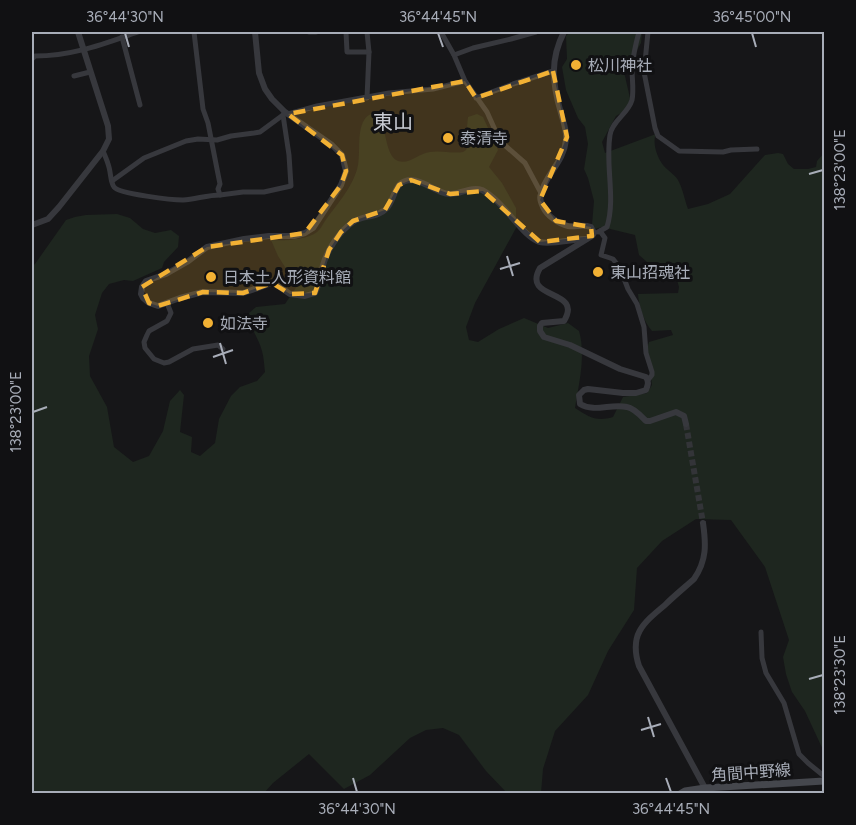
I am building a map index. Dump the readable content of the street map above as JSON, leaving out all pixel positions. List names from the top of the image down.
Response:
{
  "streets": {
    "main road": ["角間中野線"]
  },
  "districts": ["東山"],
  "places": [
    "松川神社",
    "泰清寺",
    "東山招魂社",
    "日本土人形資料館",
    "如法寺"
  ],
  "coordinates": [
    "36°44'30\"N",
    "36°44'45\"N",
    "36°45'00\"N",
    "138°23'00\"E",
    "138°23'30\"E"
  ]
}
